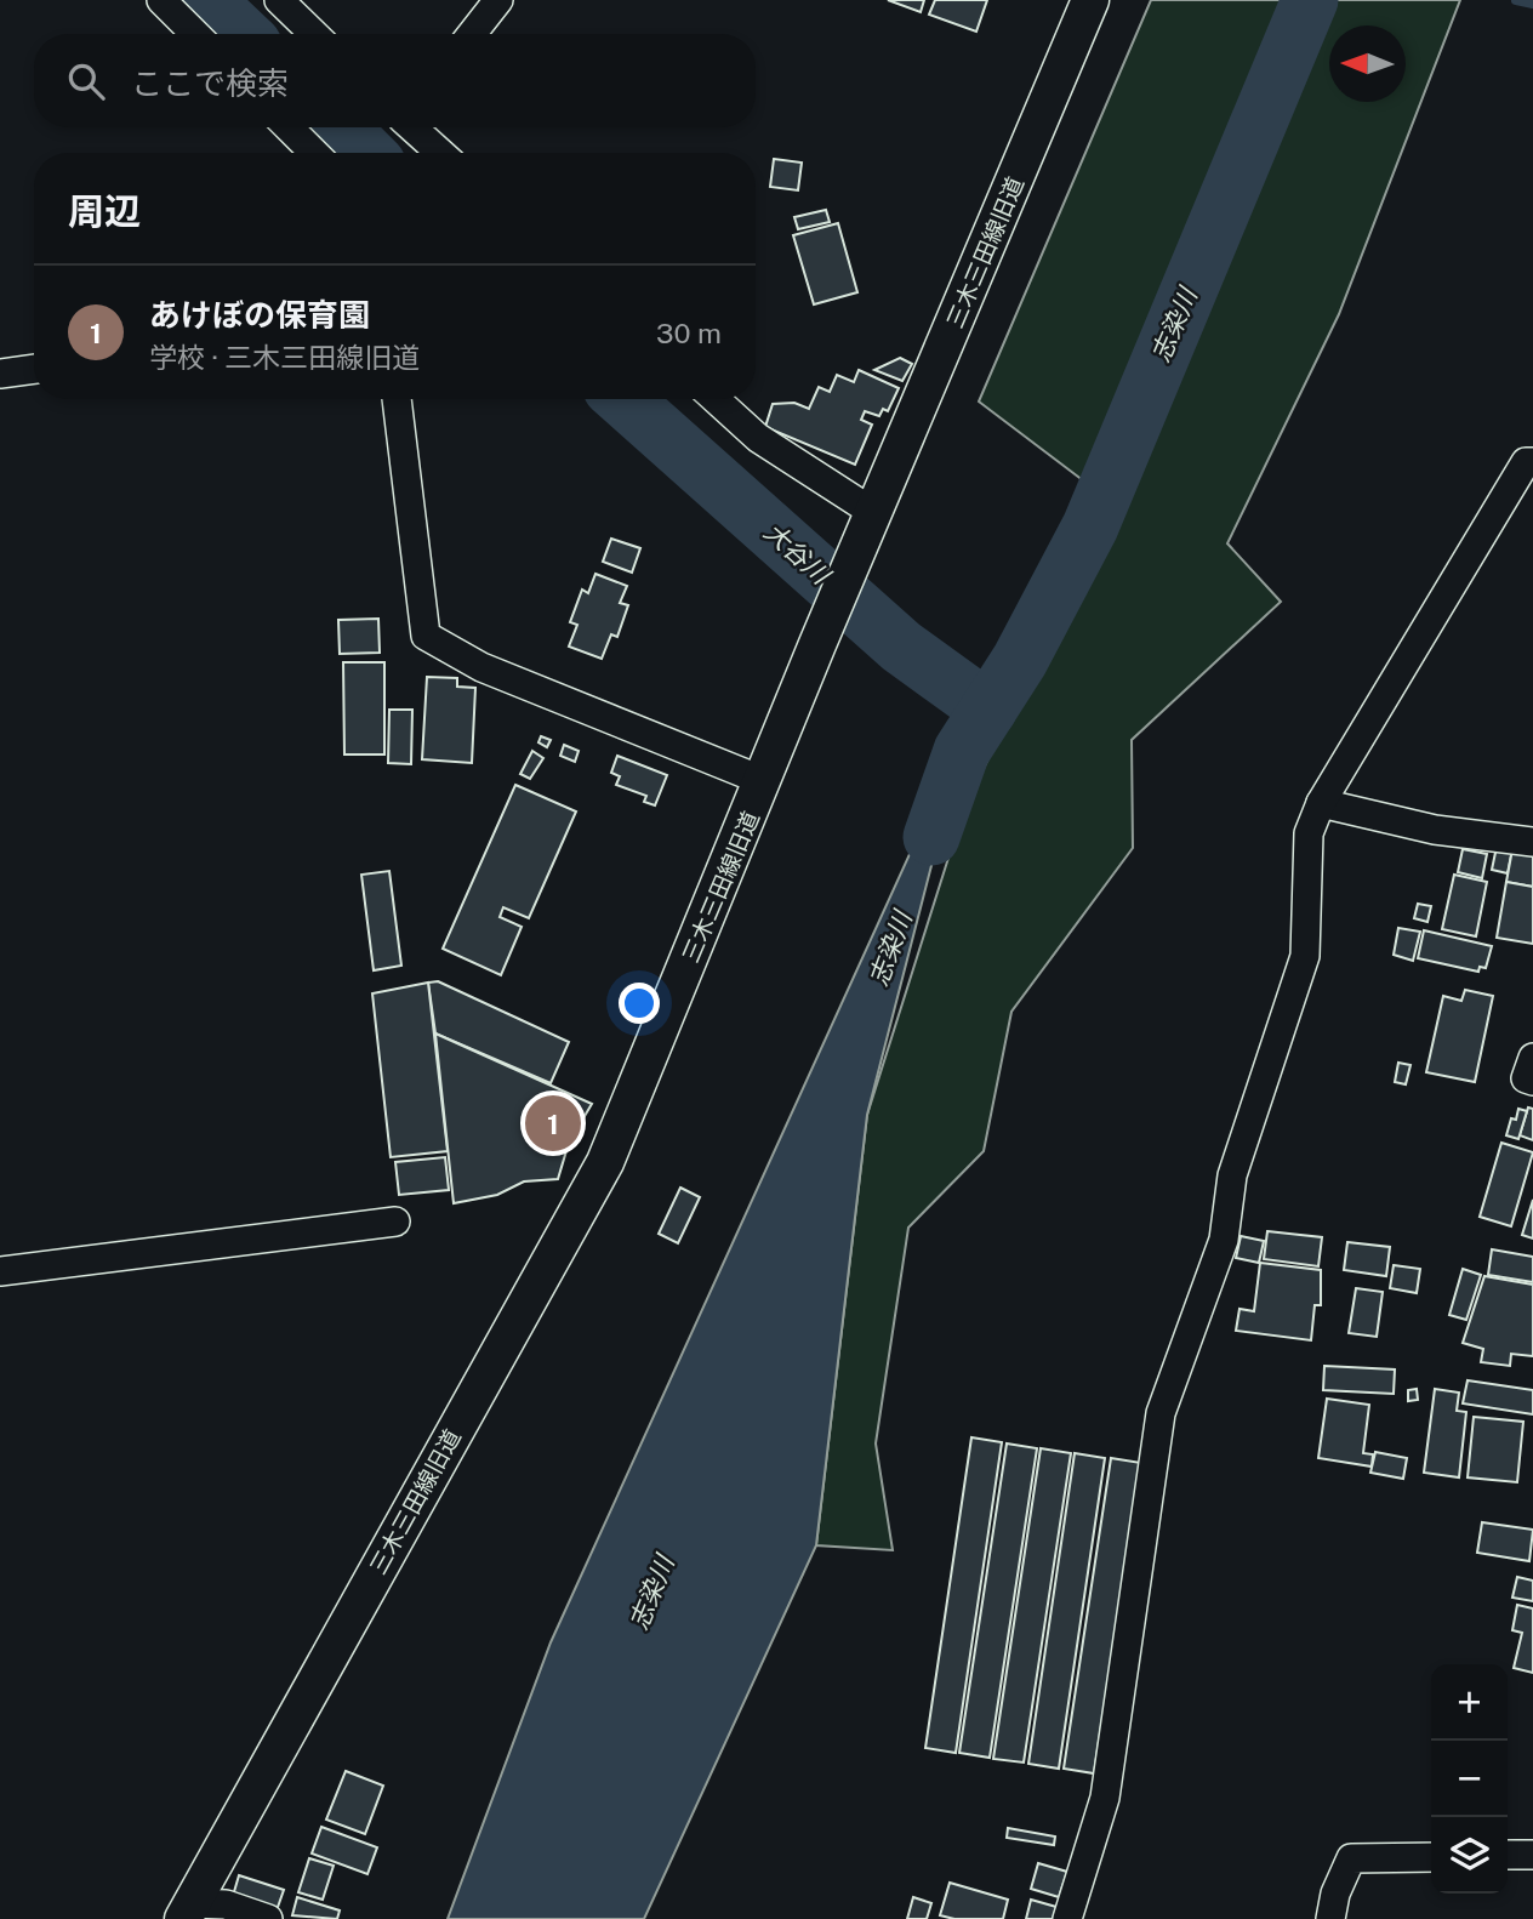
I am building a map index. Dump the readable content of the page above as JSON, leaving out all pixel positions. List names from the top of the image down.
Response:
{
  "streets": {
    "street": ["三木三田線旧道"]
  },
  "water": ["志染川", "大谷川"],
  "north": "left",
  "page": {
    "search": "ここで検索",
    "heading": "周辺",
    "list": [
      {
        "mark": "1",
        "name": "あけぼの保育園",
        "note": "学校 · 三木三田線旧道",
        "value": "30 m"
      }
    ],
    "pins": "1",
    "map_buttons": ["+", "−"]
  }
}
